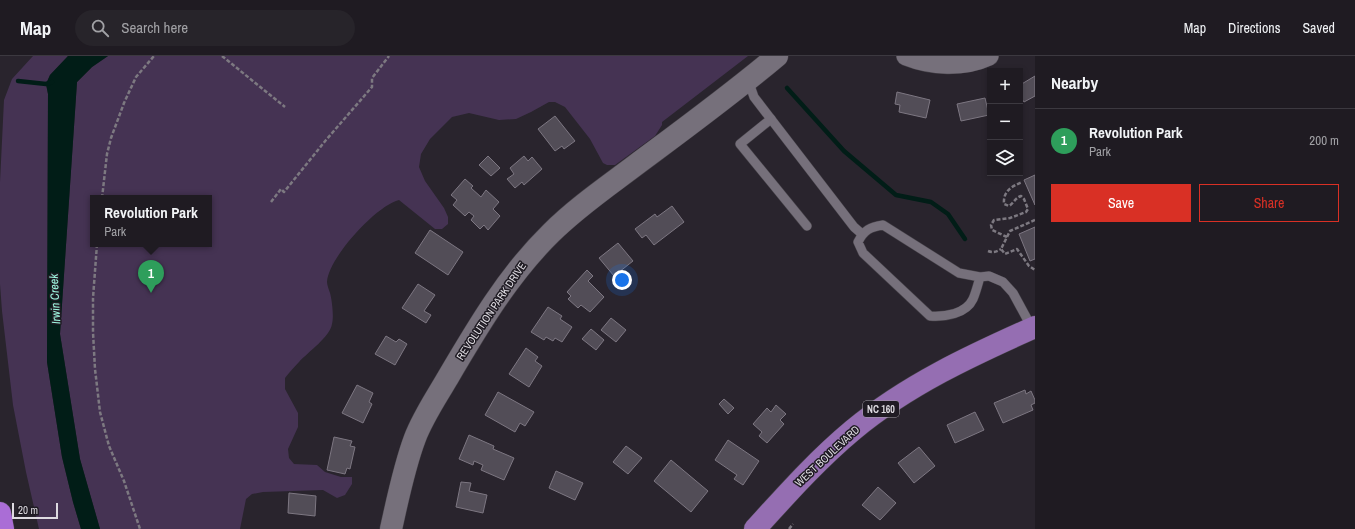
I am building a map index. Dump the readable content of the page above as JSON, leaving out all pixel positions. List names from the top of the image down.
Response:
{
  "streets": {
    "main road": ["NC 160", "WEST BOULEVARD"],
    "street": ["REVOLUTION PARK DRIVE"]
  },
  "water": ["Irwin Creek"],
  "scale_bar": "20 m",
  "page": {
    "header": "Map",
    "search": "Search here",
    "nav": ["Map", "Directions", "Saved"],
    "heading": "Nearby",
    "map_buttons": ["+", "−"],
    "list": [
      {
        "mark": "1",
        "name": "Revolution Park",
        "note": "Park",
        "value": "200 m"
      }
    ],
    "buttons": ["Save", "Share"],
    "popup": ["Revolution Park", "Park"],
    "pins": "1",
    "scale": "20 m"
  }
}
